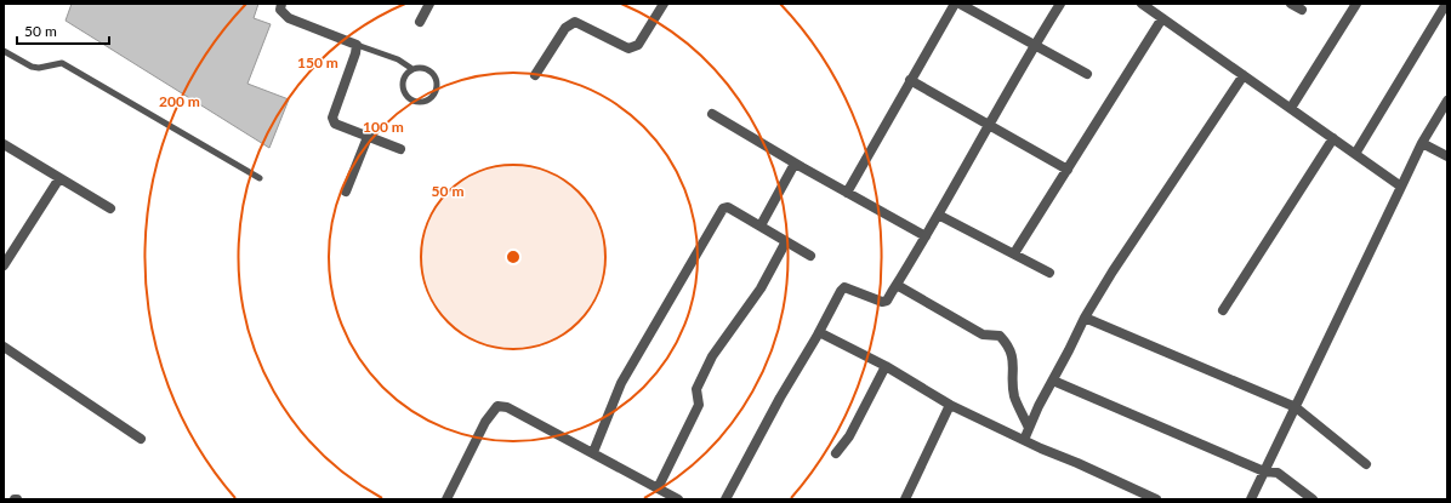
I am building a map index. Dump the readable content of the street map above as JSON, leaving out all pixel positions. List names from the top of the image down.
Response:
{
  "scale_bar": "50 m",
  "rings": [
    "150 m",
    "200 m",
    "100 m",
    "50 m"
  ]
}
